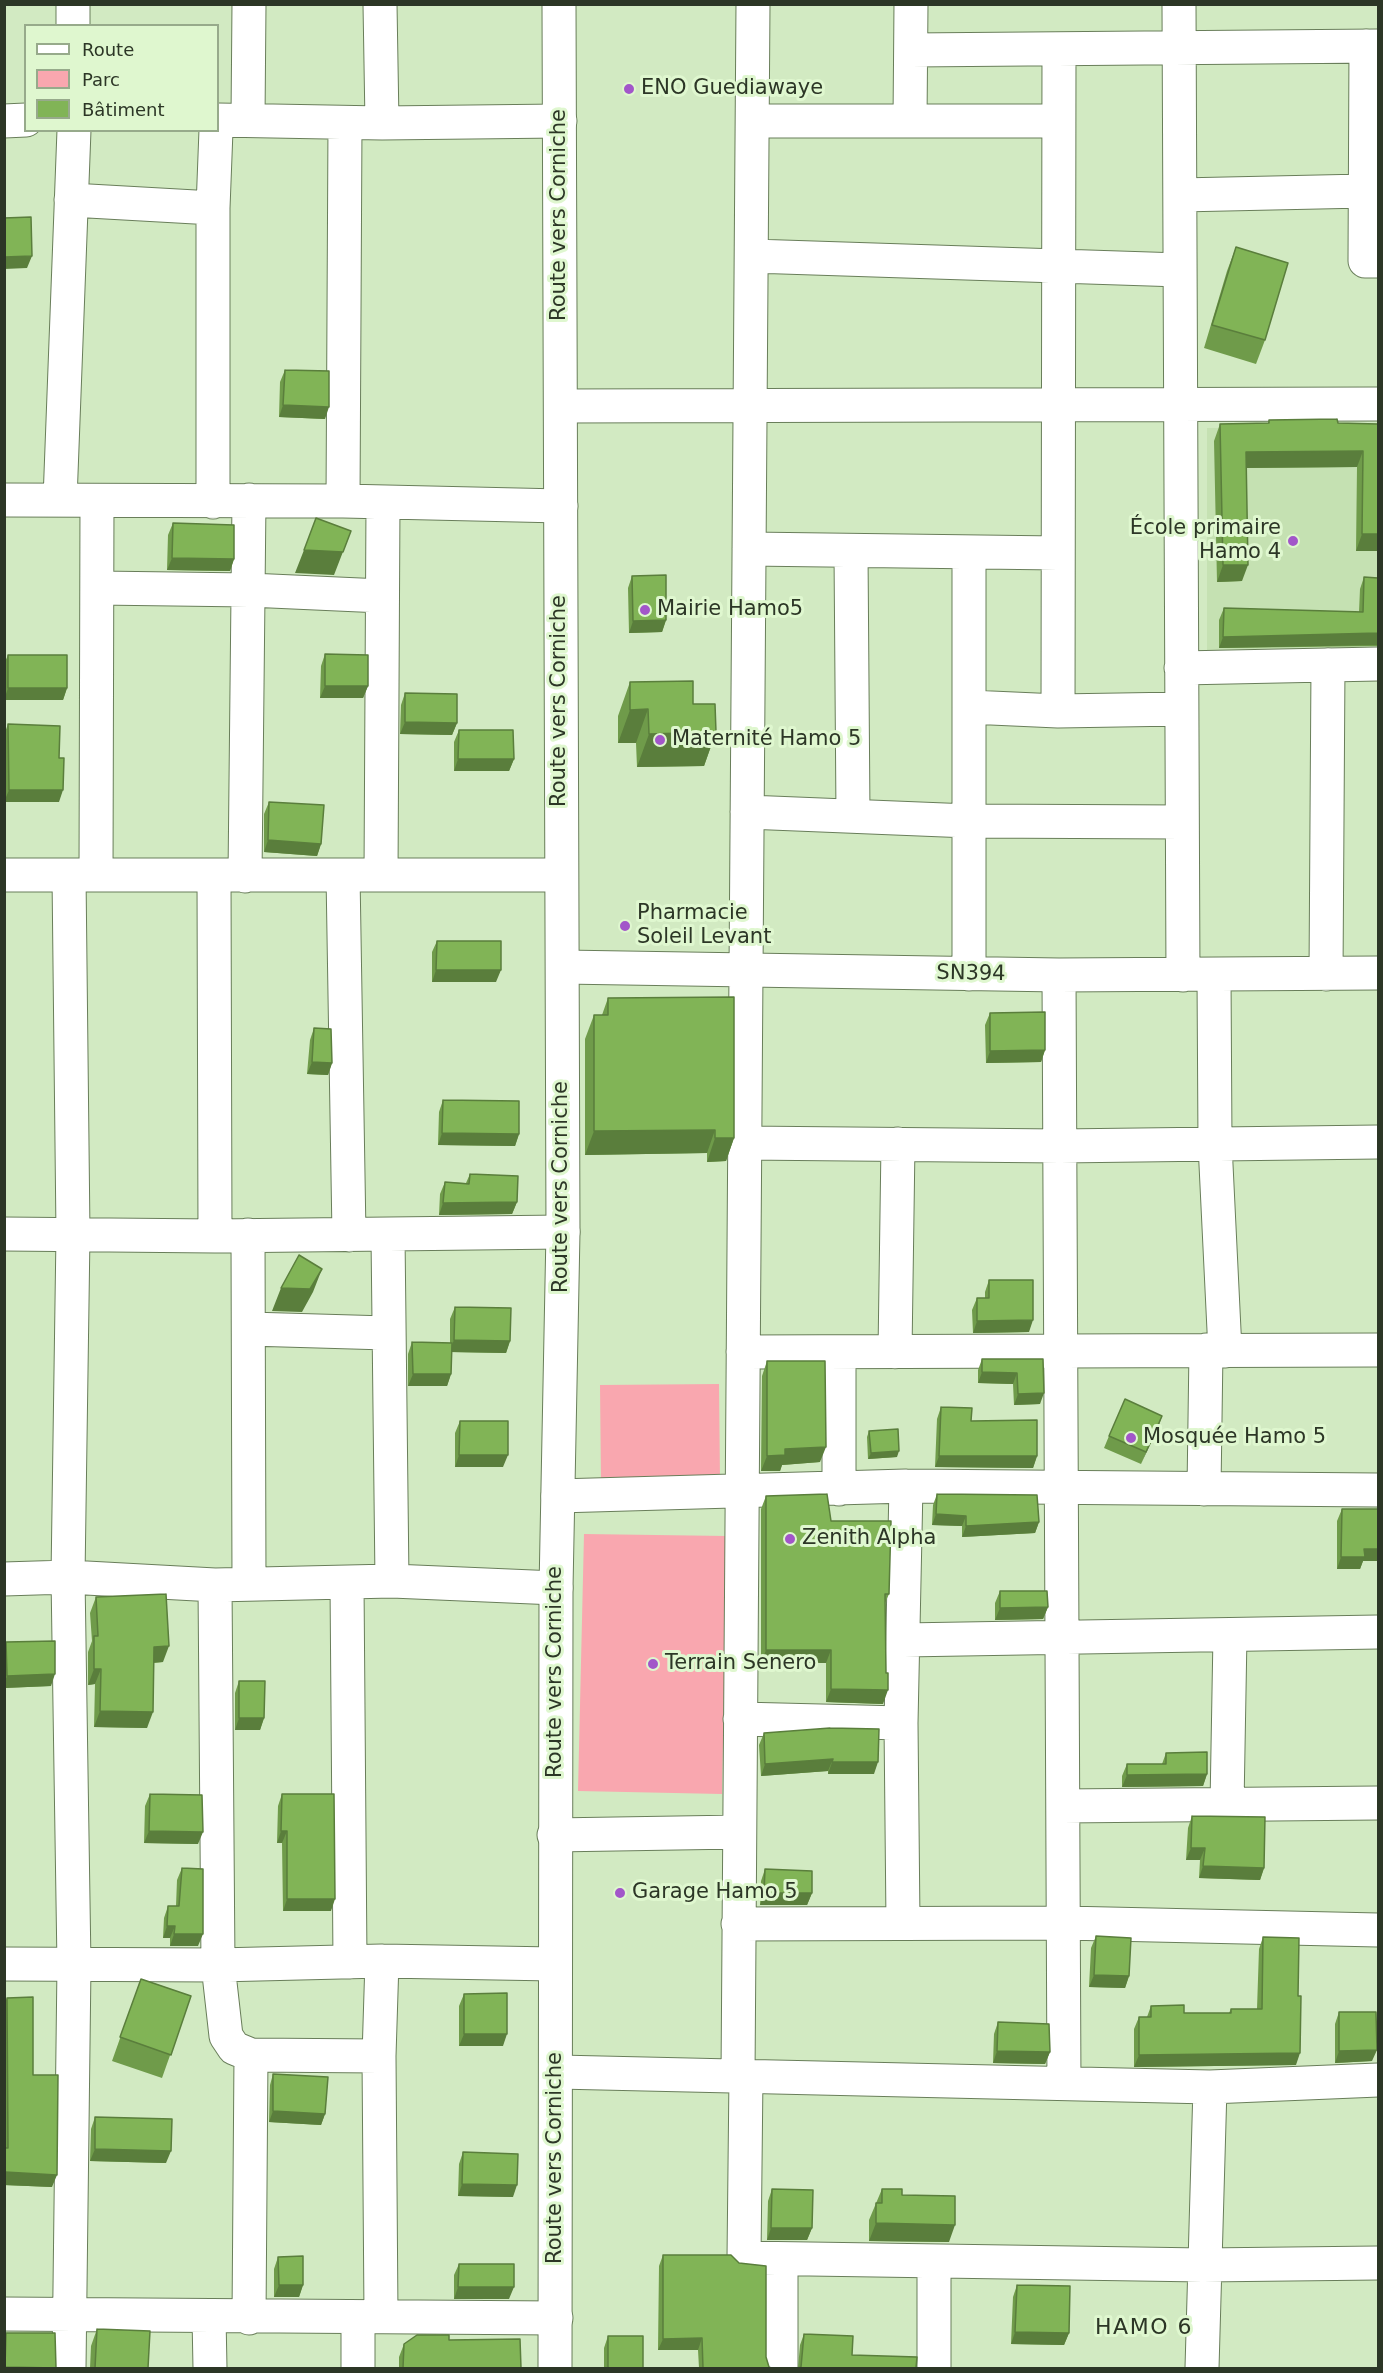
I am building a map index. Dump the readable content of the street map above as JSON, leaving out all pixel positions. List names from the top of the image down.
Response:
{
  "streets": {
    "street": ["Route vers Corniche", "SN394"]
  },
  "crossings": [
    ["Route vers Corniche", "SN394"]
  ],
  "districts": ["HAMO 6"],
  "places": [
    "ENO Guediawaye",
    "École primaire Hamo 4",
    "Mairie Hamo5",
    "Maternité Hamo 5",
    "Pharmacie Soleil Levant",
    "Mosquée Hamo 5",
    "Zenith Alpha",
    "Terrain Senero",
    "Garage Hamo 5"
  ],
  "legend": ["Route", "Parc", "Bâtiment"]
}
